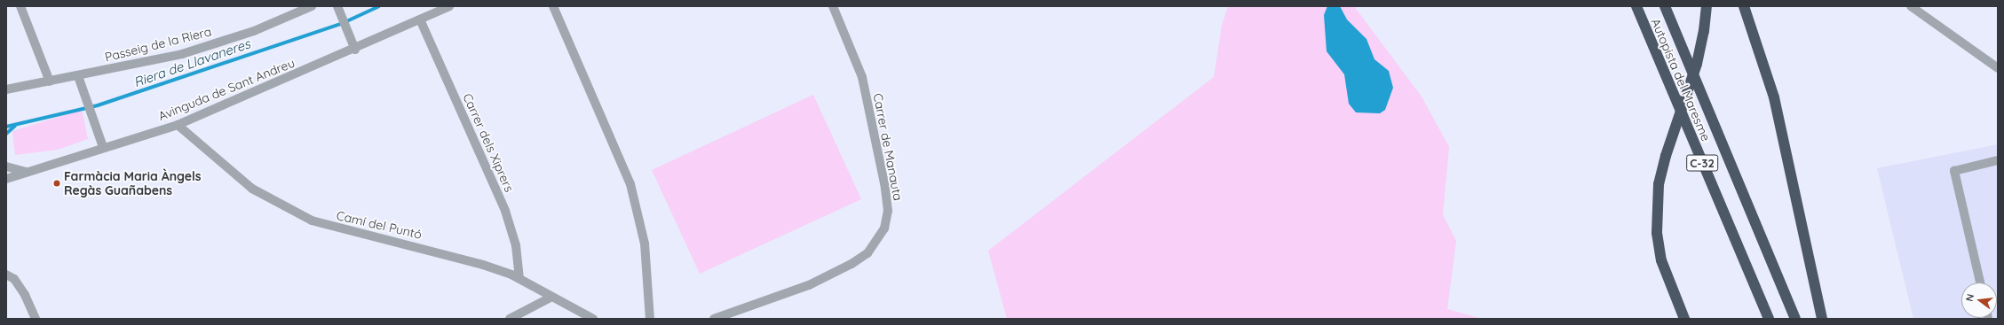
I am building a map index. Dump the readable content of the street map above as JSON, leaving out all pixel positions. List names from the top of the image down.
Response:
{
  "streets": {
    "highway": ["Autopista del Maresme", "C-32"],
    "street": [
      "Passeig de la Riera",
      "Avinguda de Sant Andreu",
      "Carrer dels Xiprers",
      "Carrer de Manauta",
      "Camí del Puntó"
    ]
  },
  "crossings": [
    ["Avinguda de Sant Andreu", "Carrer dels Xiprers"],
    ["Avinguda de Sant Andreu", "Camí del Puntó"],
    ["Carrer dels Xiprers", "Camí del Puntó"]
  ],
  "water": ["Riera de Llavaneres"],
  "places": ["Farmàcia Maria Àngels Regàs Guañabens"],
  "north": "left"
}
